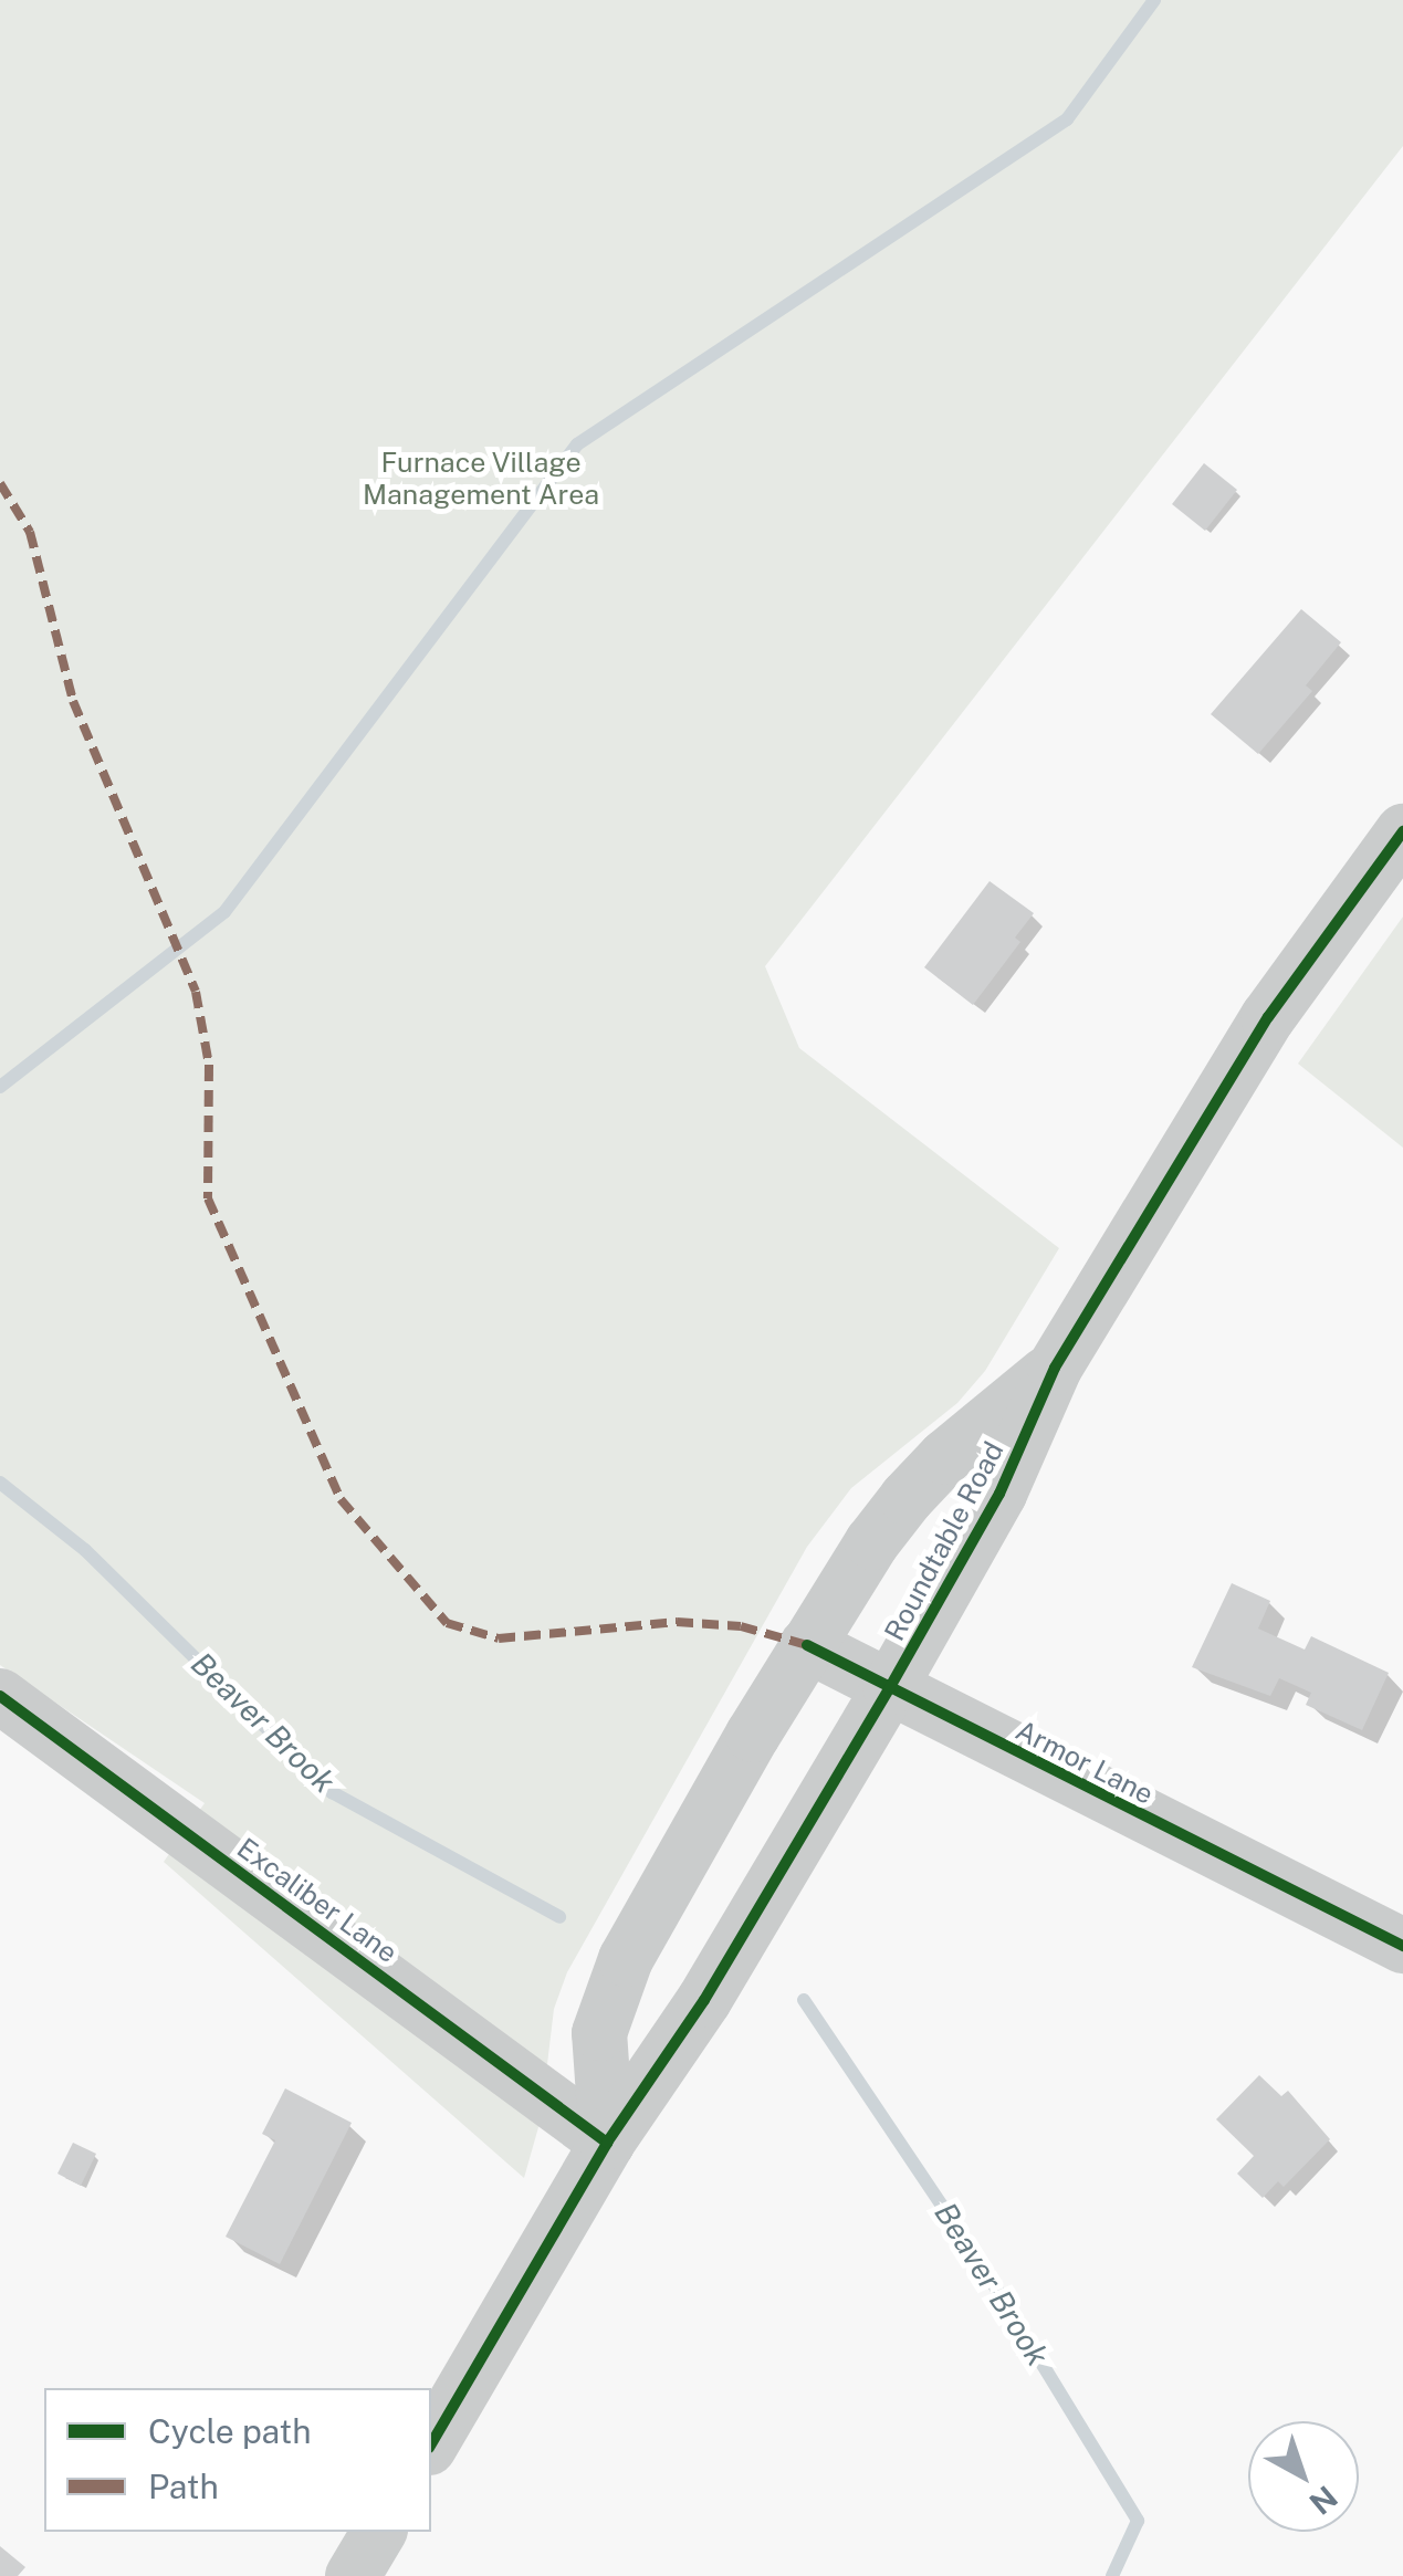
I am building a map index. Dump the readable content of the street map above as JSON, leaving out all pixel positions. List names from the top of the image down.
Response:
{
  "streets": {
    "street": ["Roundtable Road", "Armor Lane", "Excaliber Lane"]
  },
  "crossings": [
    ["Roundtable Road", "Armor Lane"],
    ["Roundtable Road", "Excaliber Lane"]
  ],
  "water": ["Beaver Brook"],
  "parks": ["Furnace Village Management Area"],
  "legend": ["Cycle path", "Path"],
  "north": "bottom right"
}
